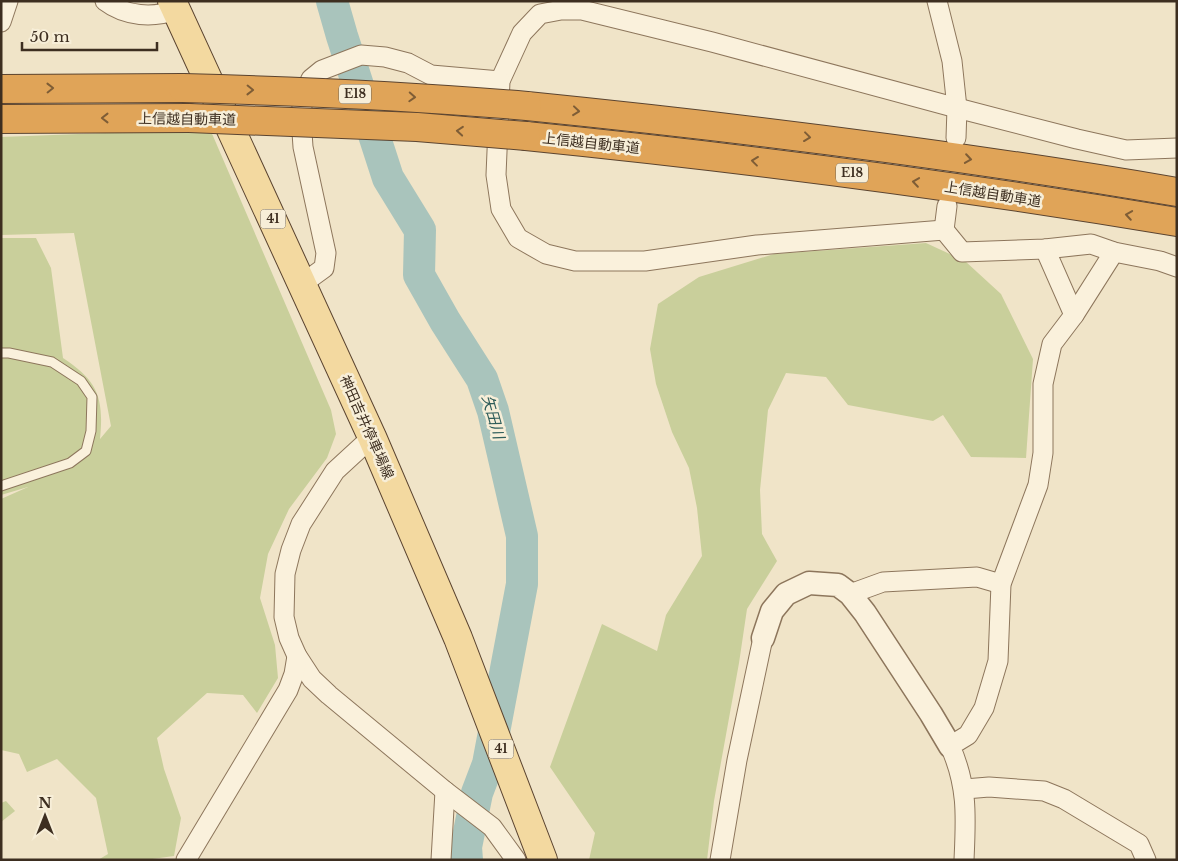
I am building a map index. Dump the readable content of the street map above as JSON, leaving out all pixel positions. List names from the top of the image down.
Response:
{
  "streets": {
    "highway": ["E18", "上信越自動車道"],
    "main road": ["41", "神田吉井停車場線"]
  },
  "water": ["矢田川"],
  "scale_bar": "50 m",
  "north": "top"
}
